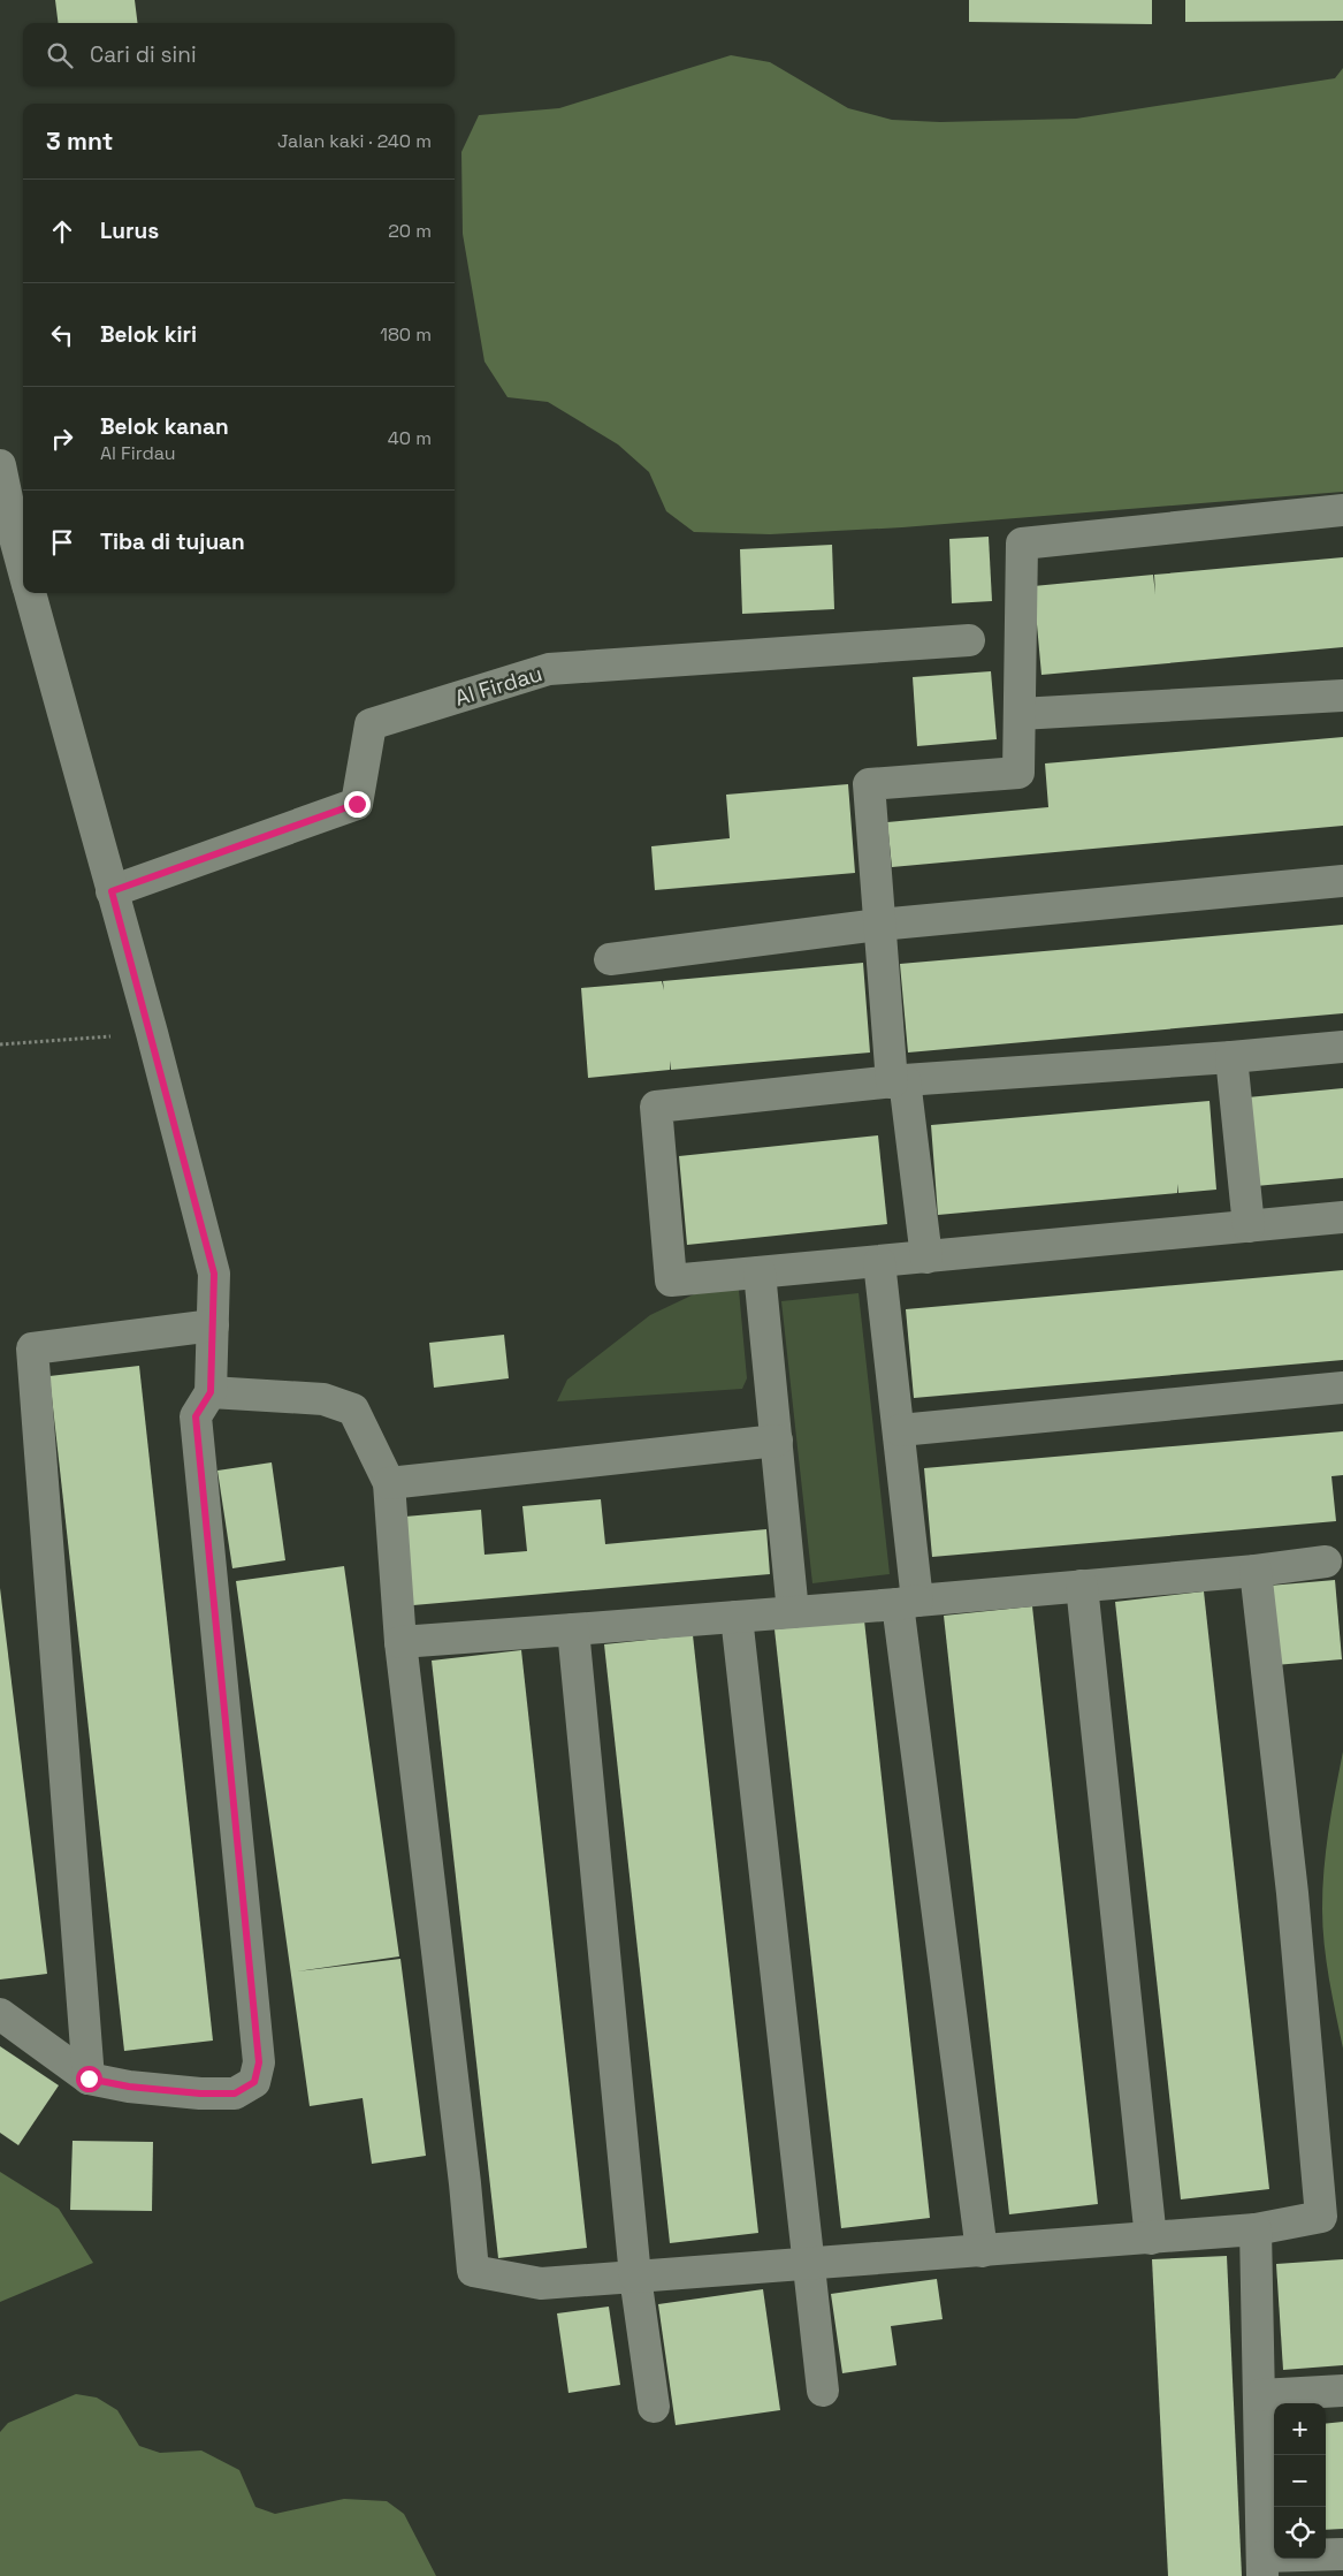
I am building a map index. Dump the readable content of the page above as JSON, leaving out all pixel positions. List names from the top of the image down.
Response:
{
  "streets": {
    "street": ["Al Firdau"]
  },
  "page": {
    "search": "Cari di sini",
    "heading": ["3 mnt", "Jalan kaki · 240 m"],
    "list": [
      ["Lurus", "20 m"],
      ["Belok kiri", "180 m"],
      ["Belok kanan", "Al Firdau", "40 m"],
      "Tiba di tujuan"
    ],
    "map_buttons": ["+", "−"]
  }
}
